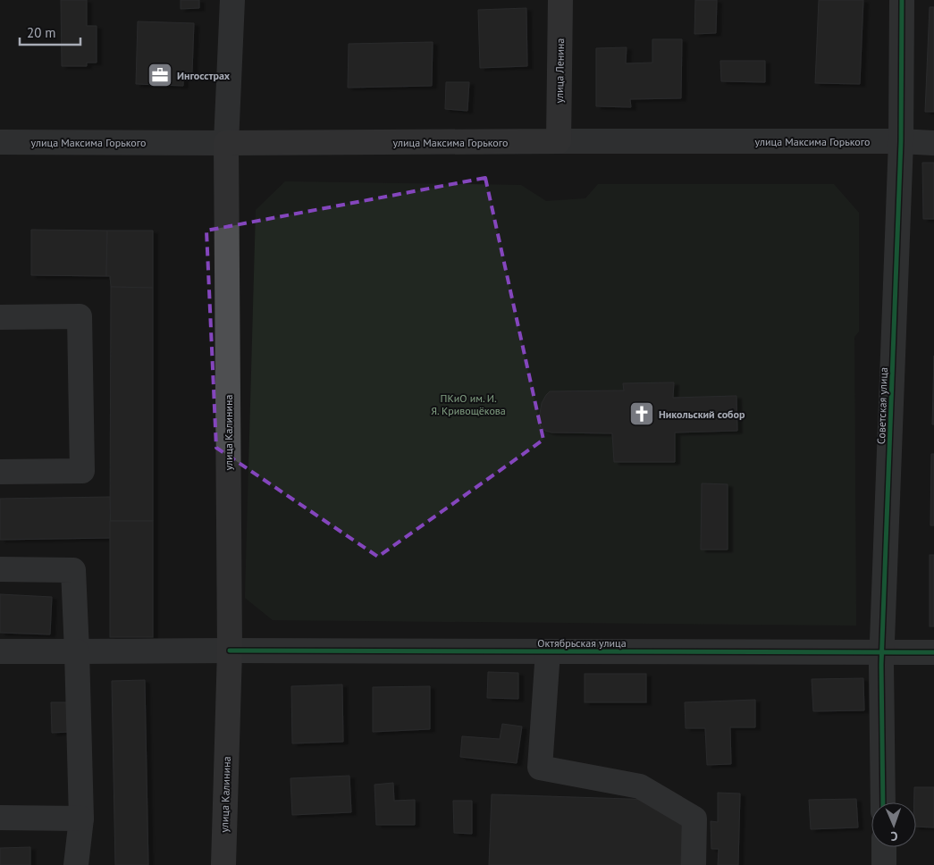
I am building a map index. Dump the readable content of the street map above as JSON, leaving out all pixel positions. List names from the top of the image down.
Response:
{
  "streets": {
    "main road": ["улица Ленина", "улица Максима Горького", "улица Калинина"],
    "street": ["Советская улица", "Октябрьская улица"]
  },
  "crossings": [
    ["улица Ленина", "улица Максима Горького"],
    ["улица Максима Горького", "Советская улица"],
    ["улица Максима Горького", "улица Калинина"],
    ["Советская улица", "Октябрьская улица"],
    ["улица Калинина", "Октябрьская улица"]
  ],
  "parks": ["ПКиО им. И. Я. Кривощёкова"],
  "places": {
    "office": ["Ингосстрах"],
    "church": ["Никольский собор"]
  },
  "scale_bar": "20 m",
  "north": "bottom"
}
